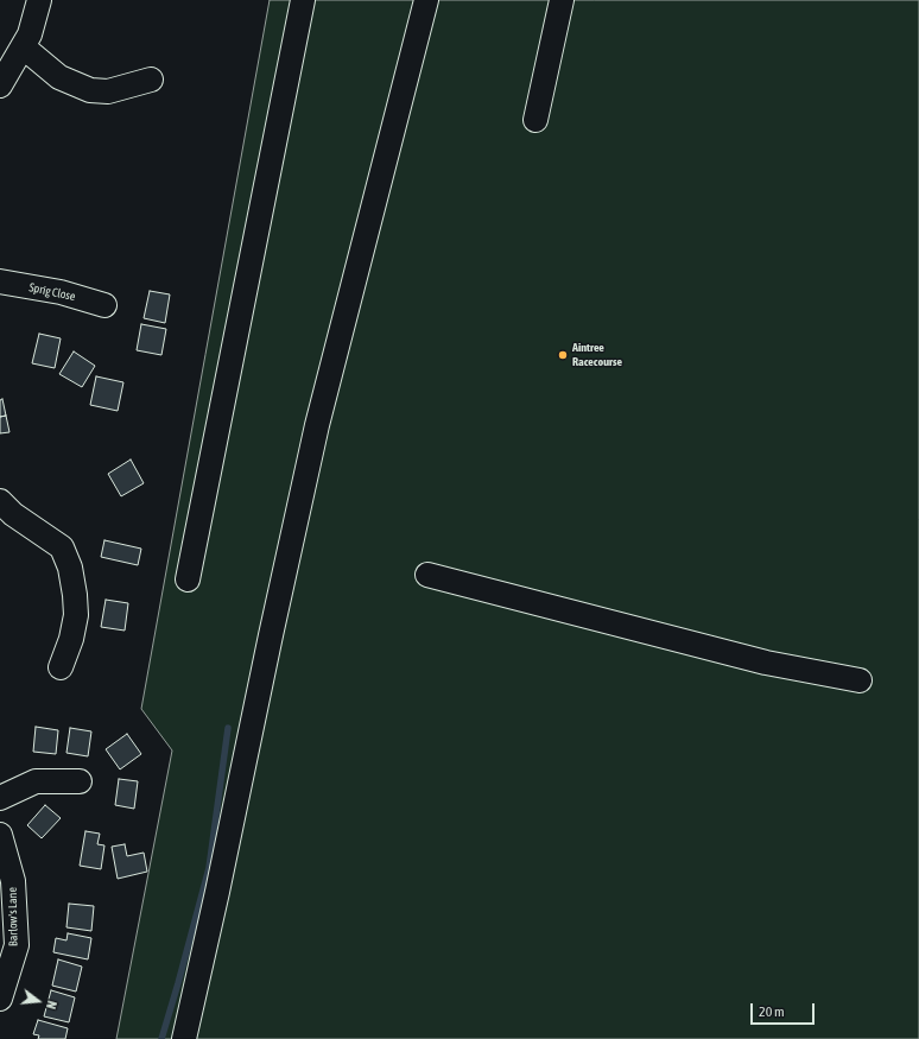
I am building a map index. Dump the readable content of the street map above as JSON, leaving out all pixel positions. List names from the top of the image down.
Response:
{
  "streets": {
    "street": ["Sprig Close", "Barlow's Lane"]
  },
  "places": ["Aintree Racecourse"],
  "scale_bar": "20 m",
  "north": "right"
}
